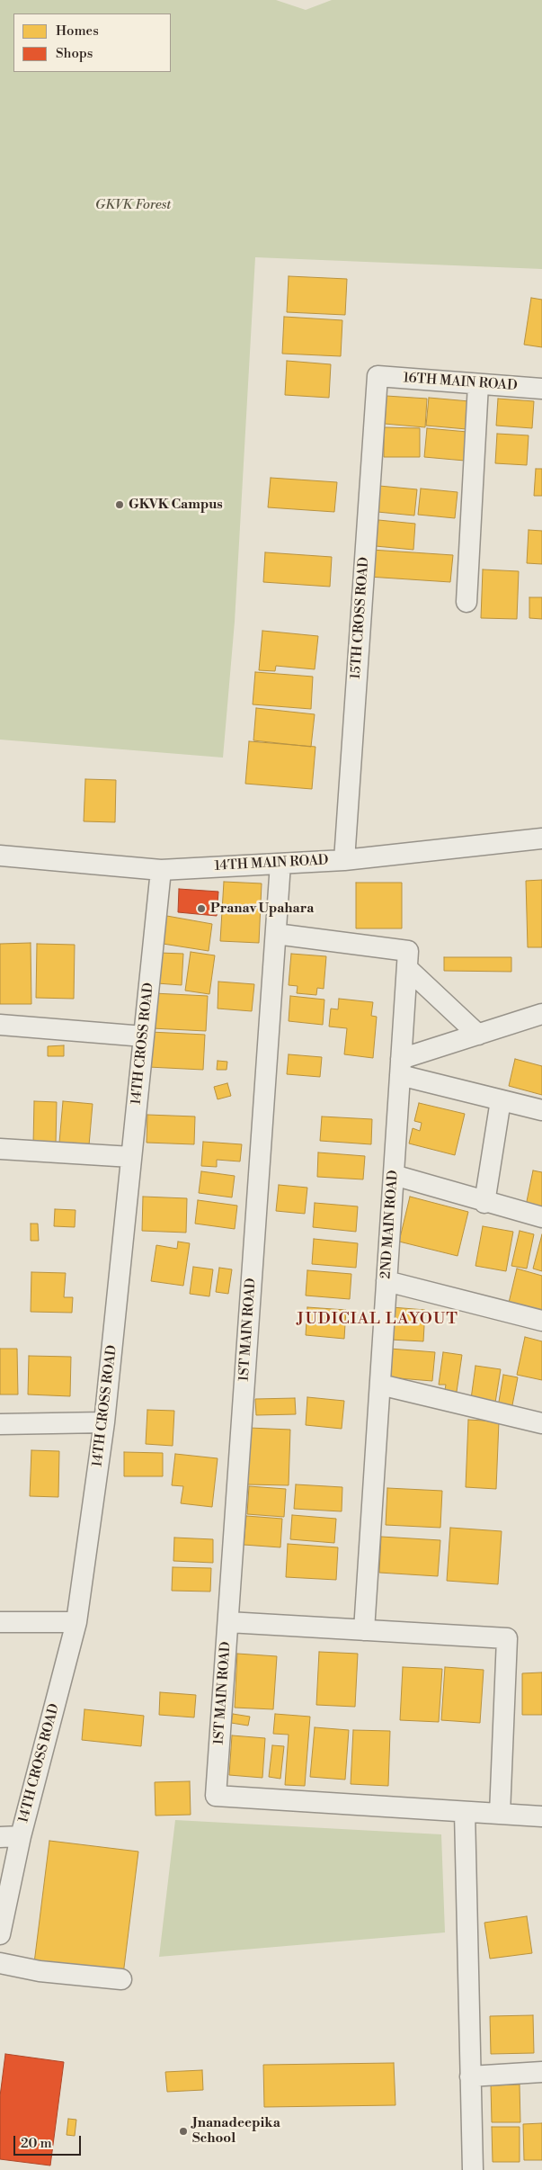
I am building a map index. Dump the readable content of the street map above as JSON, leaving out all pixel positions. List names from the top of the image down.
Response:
{
  "streets": {
    "street": [
      "16TH MAIN ROAD",
      "15TH CROSS ROAD",
      "14TH MAIN ROAD",
      "14TH CROSS ROAD",
      "2ND MAIN ROAD",
      "1ST MAIN ROAD"
    ]
  },
  "crossings": [
    ["16TH MAIN ROAD", "15TH CROSS ROAD"],
    ["15TH CROSS ROAD", "14TH MAIN ROAD"],
    ["14TH MAIN ROAD", "14TH CROSS ROAD"],
    ["14TH MAIN ROAD", "1ST MAIN ROAD"],
    ["2ND MAIN ROAD", "1ST MAIN ROAD"]
  ],
  "districts": ["JUDICIAL LAYOUT"],
  "parks": ["GKVK Forest"],
  "places": ["GKVK Campus", "Pranav Upahara", "Jnanadeepika School"],
  "legend": ["Homes", "Shops"],
  "scale_bar": "20 m"
}
